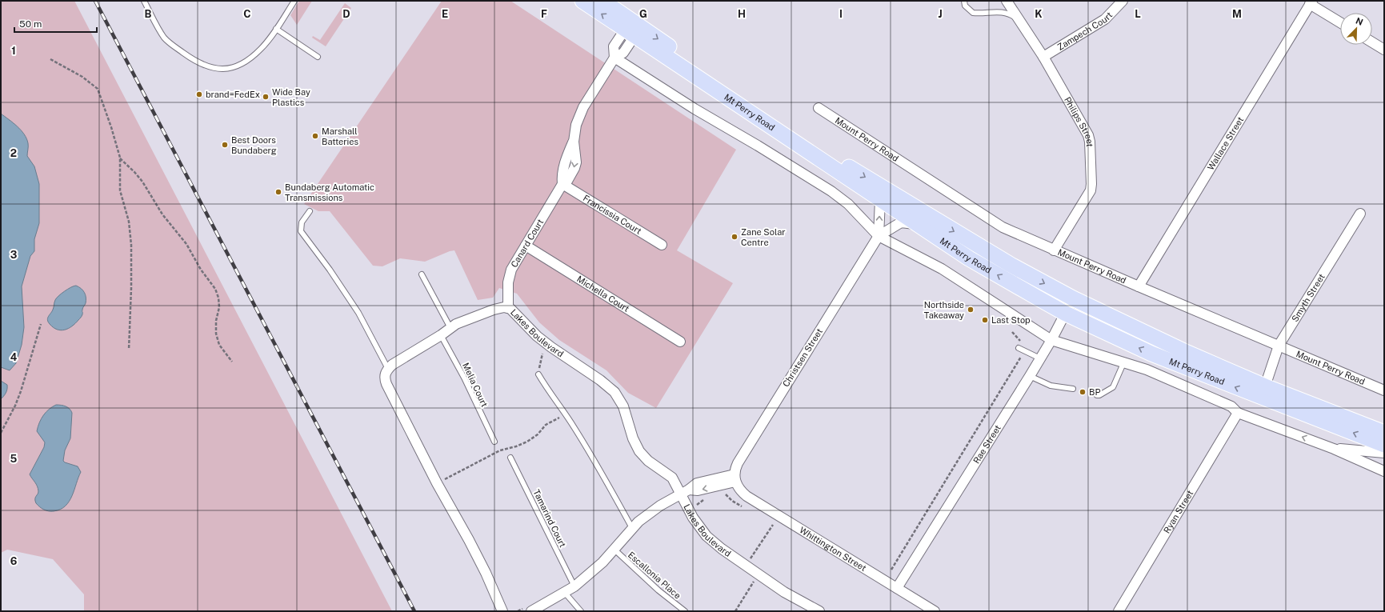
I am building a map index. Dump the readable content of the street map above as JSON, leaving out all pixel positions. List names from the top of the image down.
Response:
{
  "streets": {
    "main road": ["Mt Perry Road"],
    "street": [
      "Zampech Court",
      "Philips Street",
      "Mount Perry Road",
      "Wallace Street",
      "Francissia Court",
      "Canard Court",
      "Michella Court",
      "Smyth Street",
      "Lakes Boulevard",
      "Christsen Street",
      "Rae Street",
      "Ryan Street",
      "Whittington Street"
    ],
    "lane": ["Melia Court", "Tamarind Court", "Escallonia Place"]
  },
  "crossings": [
    ["Zampech Court", "Philips Street"],
    ["Mt Perry Road", "Smyth Street"],
    ["Mt Perry Road", "Christsen Street"],
    ["Mt Perry Road", "Rae Street"],
    ["Mt Perry Road", "Ryan Street"],
    ["Philips Street", "Mount Perry Road"],
    ["Mount Perry Road", "Wallace Street"],
    ["Mount Perry Road", "Smyth Street"],
    ["Francissia Court", "Canard Court"],
    ["Canard Court", "Michella Court"],
    ["Canard Court", "Lakes Boulevard"],
    ["Lakes Boulevard", "Melia Court"],
    ["Christsen Street", "Whittington Street"],
    ["Rae Street", "Whittington Street"]
  ],
  "places": [
    "brand=FedEx",
    "Wide Bay Plastics",
    "Marshall Batteries",
    "Best Doors Bundaberg",
    "Bundaberg Automatic Transmissions",
    "Zane Solar Centre",
    "Northside Takeaway",
    "Last Stop",
    "BP"
  ],
  "scale_bar": "50 m",
  "north": "top right",
  "grid": {
    "columns": [
      "B",
      "C",
      "D",
      "E",
      "F",
      "G",
      "H",
      "I",
      "J",
      "K",
      "L",
      "M"
    ],
    "rows": [
      "1",
      "2",
      "3",
      "4",
      "5",
      "6"
    ]
  }
}
